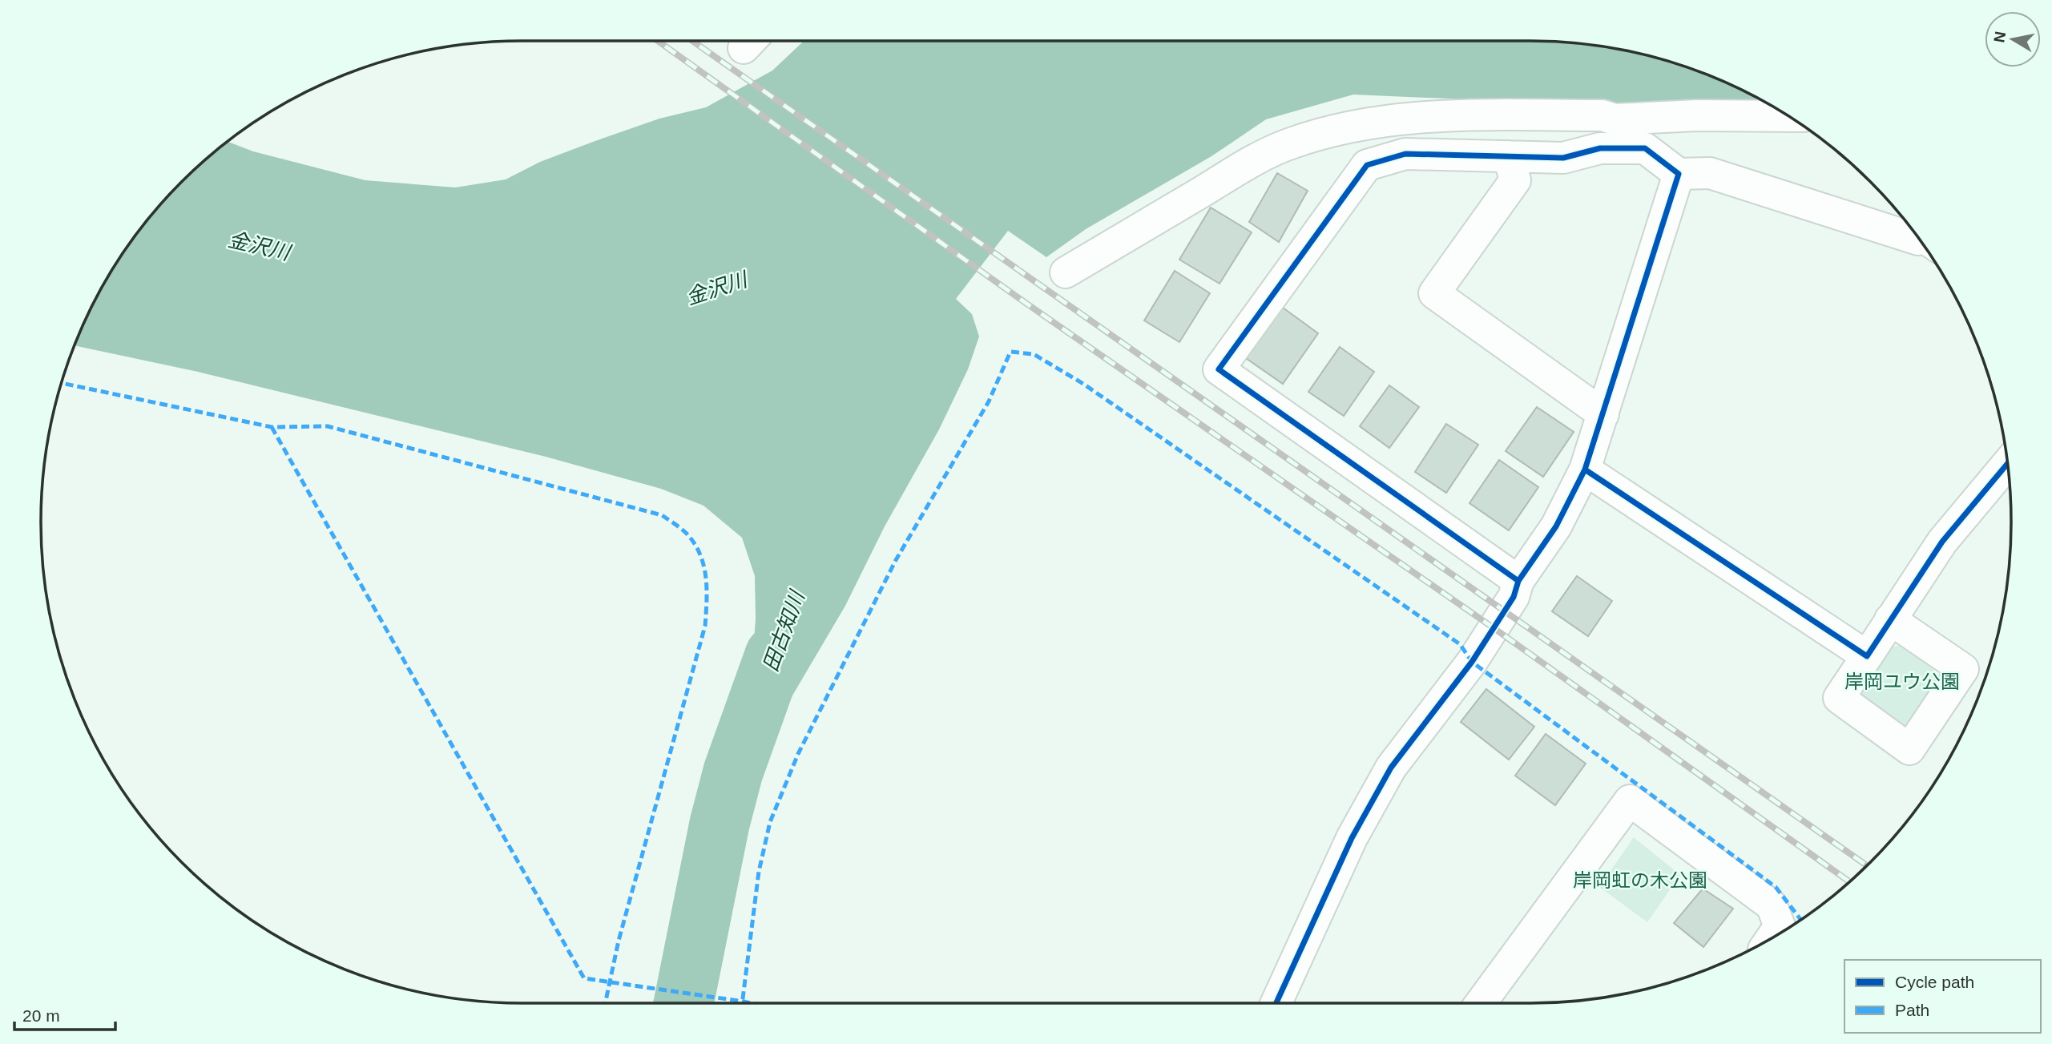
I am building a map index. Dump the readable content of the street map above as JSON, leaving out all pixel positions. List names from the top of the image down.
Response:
{
  "water": ["金沢川", "田古知川"],
  "parks": ["岸岡ユウ公園", "岸岡虹の木公園"],
  "legend": ["Cycle path", "Path"],
  "scale_bar": "20 m",
  "north": "left"
}
